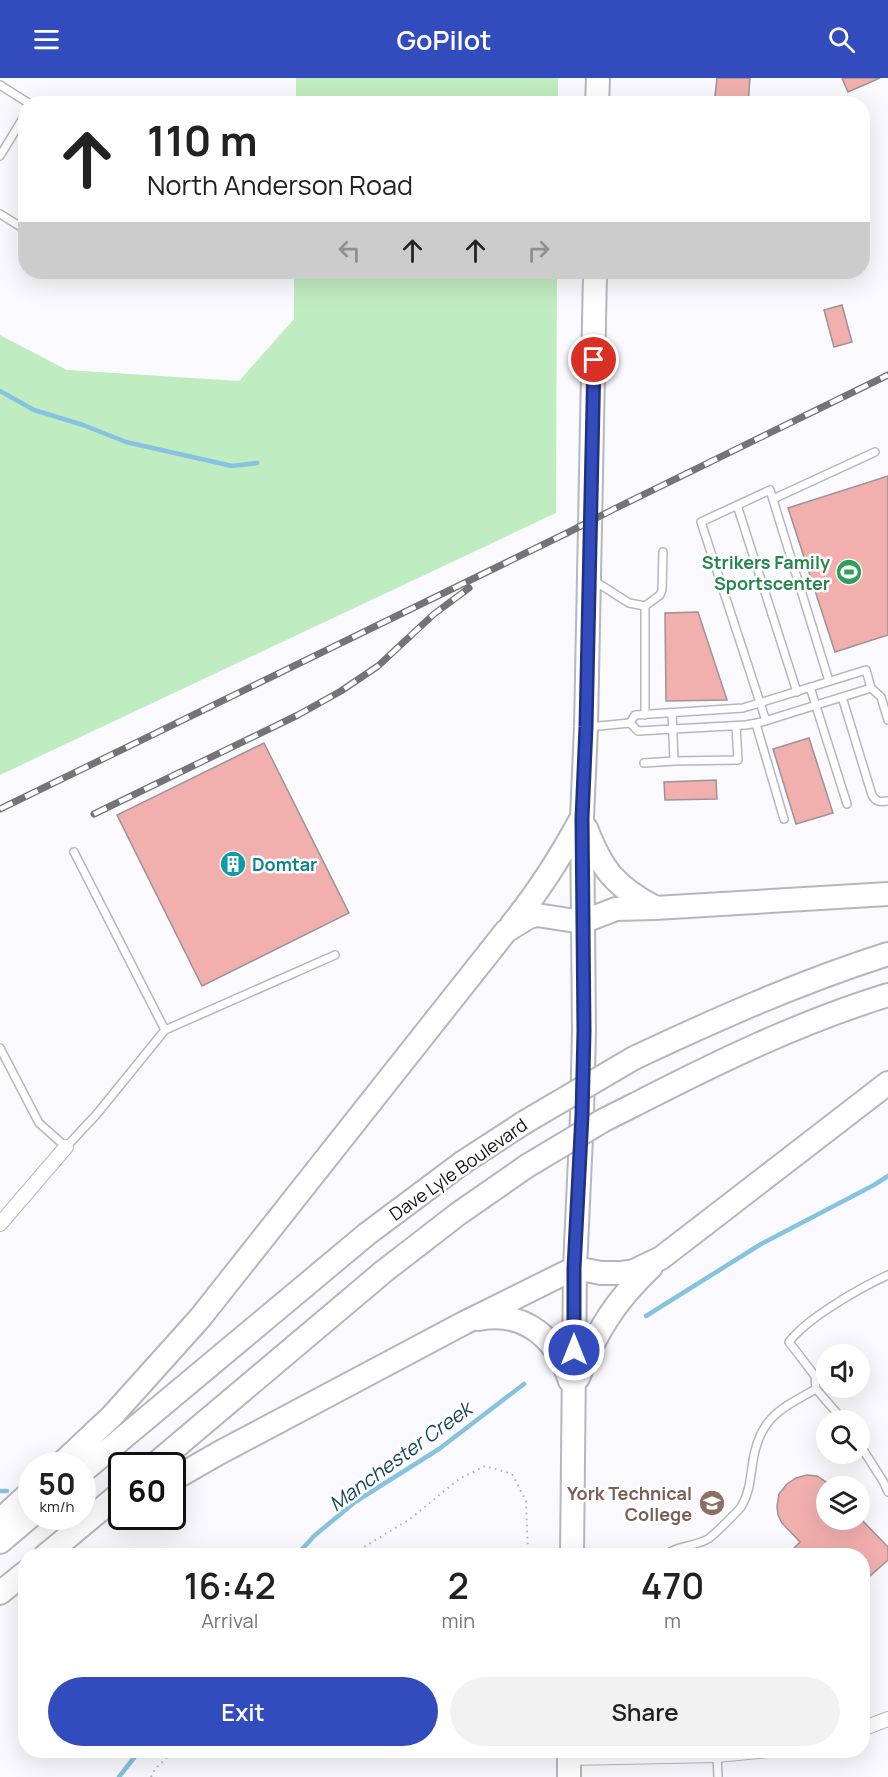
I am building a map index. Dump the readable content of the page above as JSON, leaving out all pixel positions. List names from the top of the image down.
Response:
{
  "streets": {
    "main road": ["Dave Lyle Boulevard"]
  },
  "water": ["Manchester Creek"],
  "places": {
    "sports": ["Strikers Family Sportscenter"],
    "building": ["Domtar"],
    "school or university": ["York Technical College"]
  },
  "page": {
    "header": "GoPilot",
    "turn": ["110 m", "North Anderson Road"],
    "speed": "50 km/h",
    "limit": "60",
    "eta": [
      "16:42",
      "Arrival",
      "2",
      "min",
      "470",
      "m"
    ],
    "buttons": ["Exit", "Share"]
  }
}
